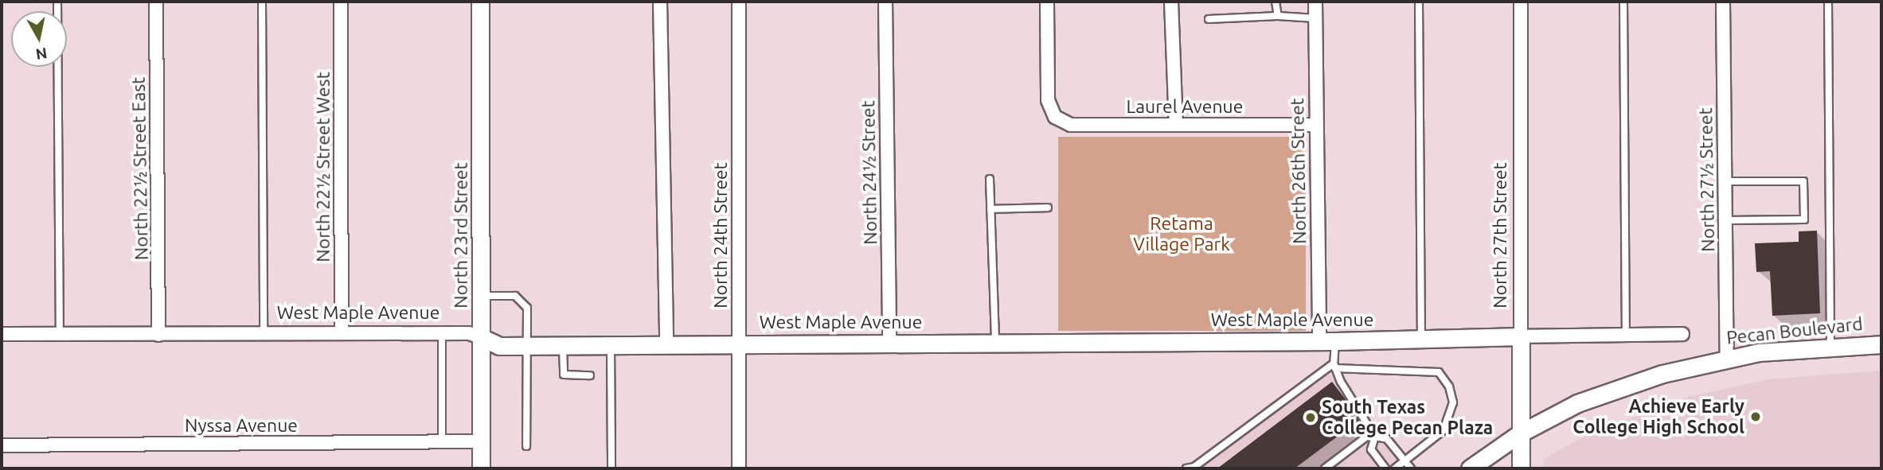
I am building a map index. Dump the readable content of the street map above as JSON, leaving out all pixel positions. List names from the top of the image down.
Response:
{
  "streets": {
    "street": [
      "Laurel Avenue",
      "North 22½ Street West",
      "North 22½ Street East",
      "North 26th Street",
      "North 24½ Street",
      "North 27½ Street",
      "North 23rd Street",
      "North 24th Street",
      "North 27th Street",
      "West Maple Avenue",
      "Pecan Boulevard",
      "Nyssa Avenue"
    ]
  },
  "crossings": [
    ["Laurel Avenue", "North 26th Street"],
    ["North 22½ Street West", "West Maple Avenue"],
    ["North 22½ Street East", "West Maple Avenue"],
    ["North 26th Street", "West Maple Avenue"],
    ["North 24½ Street", "West Maple Avenue"],
    ["North 27½ Street", "Pecan Boulevard"],
    ["North 23rd Street", "West Maple Avenue"],
    ["North 23rd Street", "Nyssa Avenue"],
    ["North 24th Street", "West Maple Avenue"],
    ["North 27th Street", "West Maple Avenue"],
    ["North 27th Street", "Pecan Boulevard"]
  ],
  "parks": ["Retama Village Park"],
  "places": ["Achieve Early College High School", "South Texas College Pecan Plaza"],
  "north": "bottom"
}
